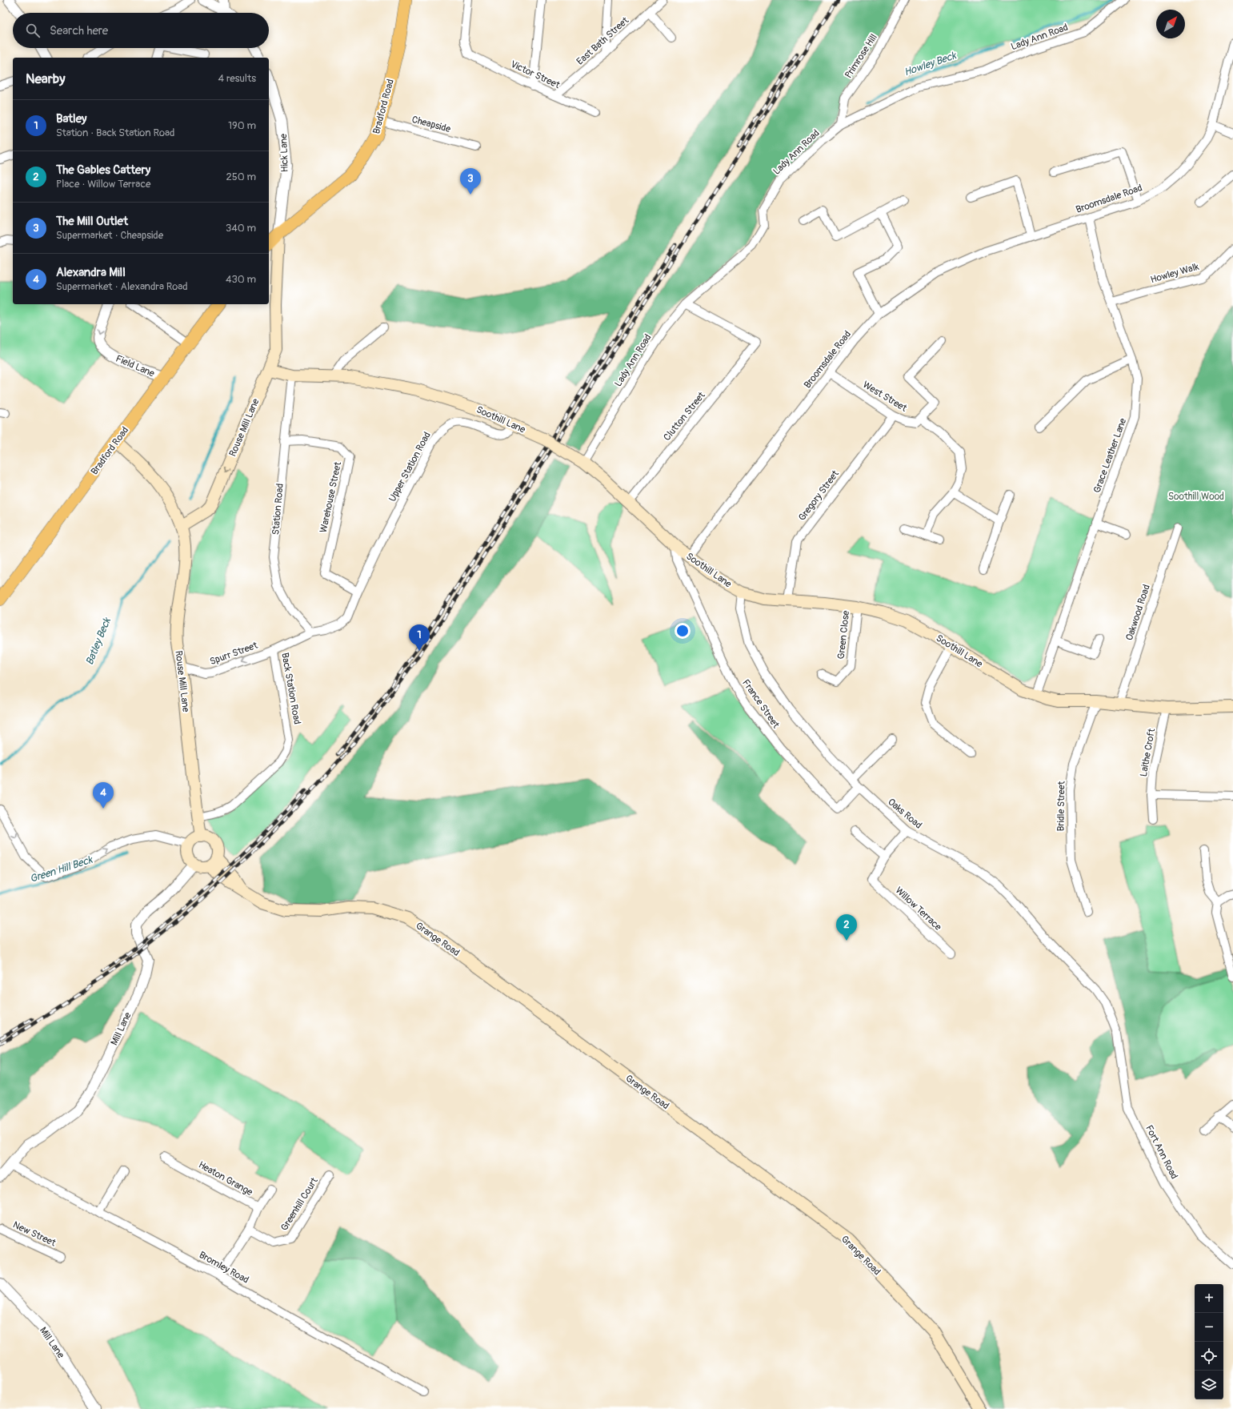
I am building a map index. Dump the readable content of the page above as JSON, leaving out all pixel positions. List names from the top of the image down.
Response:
{
  "streets": {
    "main road": [
      "Bradford Road",
      "Soothill Lane",
      "Rouse Mill Lane",
      "Grange Road"
    ],
    "street": [
      "Lady Ann Road",
      "East Bath Street",
      "Primrose Hill",
      "Victor Street",
      "Cheapside",
      "Hick Lane",
      "Broomsdale Road",
      "Howley Walk",
      "Field Lane",
      "West Street",
      "Clutton Street",
      "Grace Leather Lane",
      "Upper Station Road",
      "Gregory Street",
      "Warehouse Street",
      "Station Road",
      "Oakwood Road",
      "Green Close",
      "Spurr Street",
      "Back Station Road",
      "France Street",
      "Laithe Croft",
      "Bridle Street",
      "Oaks Road",
      "Willow Terrace",
      "Mill Lane",
      "Fort Ann Road",
      "Heaton Grange",
      "Greenhill Court",
      "New Street",
      "Bromley Road"
    ]
  },
  "crossings": [
    ["Lady Ann Road", "Primrose Hill"],
    ["Lady Ann Road", "Clutton Street"],
    ["Lady Ann Road", "Soothill Lane"],
    ["East Bath Street", "Victor Street"],
    ["Bradford Road", "Cheapside"],
    ["Bradford Road", "Hick Lane"],
    ["Bradford Road", "Field Lane"],
    ["Bradford Road", "Rouse Mill Lane"],
    ["Broomsdale Road", "West Street"],
    ["Broomsdale Road", "Soothill Lane"],
    ["Broomsdale Road", "Grace Leather Lane"],
    ["Howley Walk", "Grace Leather Lane"],
    ["West Street", "Gregory Street"],
    ["Clutton Street", "Soothill Lane"],
    ["Soothill Lane", "Rouse Mill Lane"],
    ["Soothill Lane", "Grace Leather Lane"],
    ["Soothill Lane", "Upper Station Road"],
    ["Soothill Lane", "Gregory Street"],
    ["Soothill Lane", "Station Road"],
    ["Soothill Lane", "Oakwood Road"],
    ["Soothill Lane", "Green Close"],
    ["Soothill Lane", "France Street"],
    ["Soothill Lane", "Laithe Croft"],
    ["Soothill Lane", "Bridle Street"],
    ["Soothill Lane", "Oaks Road"],
    ["Rouse Mill Lane", "Spurr Street"],
    ["Rouse Mill Lane", "Back Station Road"],
    ["Rouse Mill Lane", "Grange Road"],
    ["Rouse Mill Lane", "Mill Lane"],
    ["Upper Station Road", "Back Station Road"],
    ["Warehouse Street", "Station Road"],
    ["Warehouse Street", "Back Station Road"],
    ["Station Road", "Back Station Road"],
    ["Spurr Street", "Back Station Road"],
    ["France Street", "Oaks Road"],
    ["Oaks Road", "Fort Ann Road"],
    ["Grange Road", "Mill Lane"],
    ["Mill Lane", "Bromley Road"]
  ],
  "one_way": ["Spurr Street"],
  "water": ["Howley Beck", "Batley Beck", "Green Hill Beck"],
  "parks": ["Soothill Wood"],
  "north": "top right",
  "page": {
    "search": "Search here",
    "heading": ["Nearby", "4 results"],
    "list": [
      {
        "mark": "1",
        "name": "Batley",
        "note": "Station · Back Station Road",
        "value": "190 m"
      },
      {
        "mark": "2",
        "name": "The Gables Cattery",
        "note": "Place · Willow Terrace",
        "value": "250 m"
      },
      {
        "mark": "3",
        "name": "The Mill Outlet",
        "note": "Supermarket · Cheapside",
        "value": "340 m"
      },
      {
        "mark": "4",
        "name": "Alexandra Mill",
        "note": "Supermarket · Alexandra Road",
        "value": "430 m"
      }
    ],
    "pins": [
      "3",
      "1",
      "4",
      "2"
    ],
    "map_buttons": ["+", "−"]
  }
}
